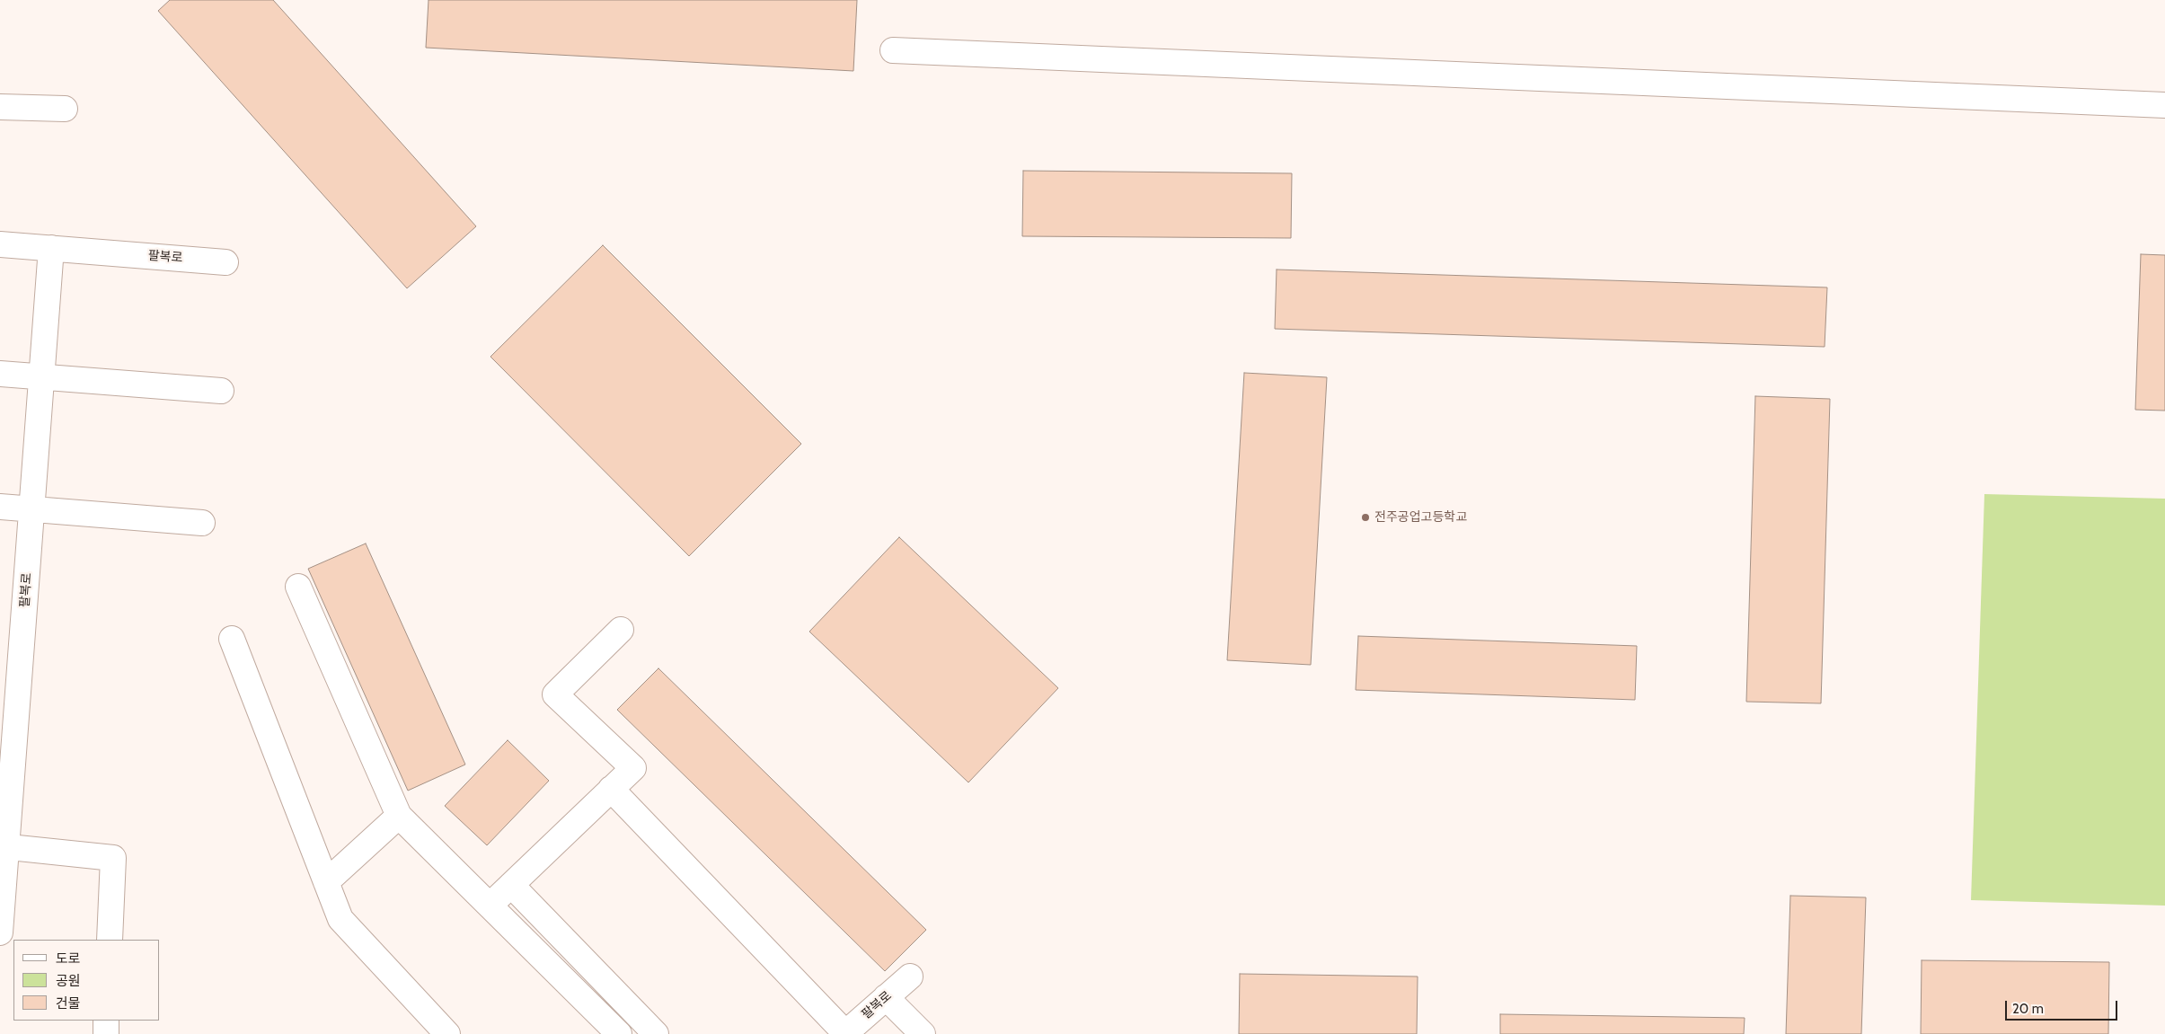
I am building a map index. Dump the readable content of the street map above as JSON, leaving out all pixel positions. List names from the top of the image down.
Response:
{
  "streets": {
    "lane": ["팔복로"]
  },
  "places": ["전주공업고등학교"],
  "legend": ["도로", "공원", "건물"],
  "scale_bar": "20 m"
}
